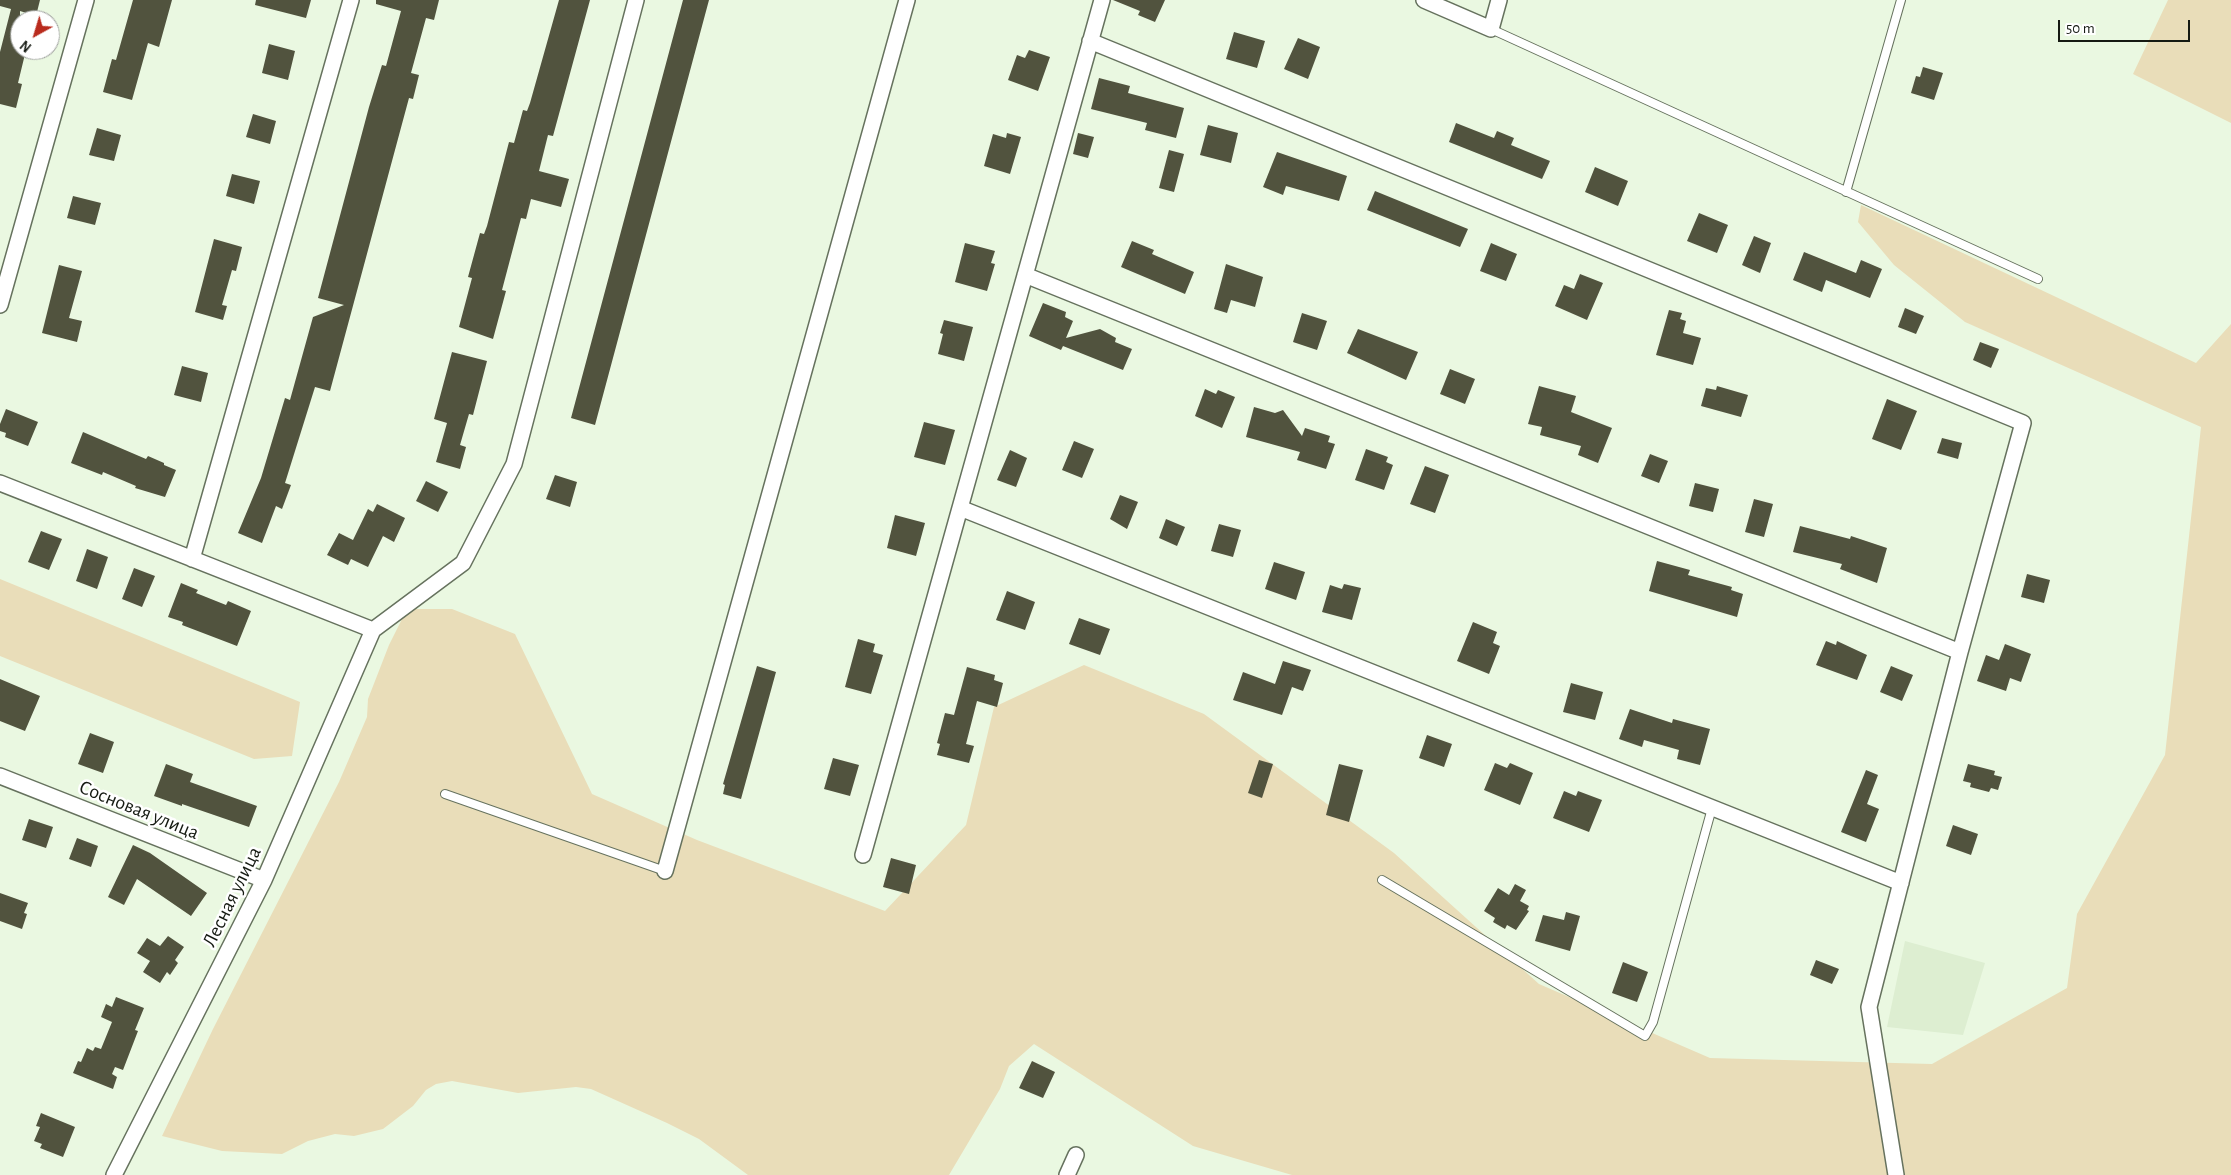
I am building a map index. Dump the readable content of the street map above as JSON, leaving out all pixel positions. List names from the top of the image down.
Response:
{
  "streets": {
    "street": ["Сосновая улица", "Лесная улица"]
  },
  "crossings": [
    ["Сосновая улица", "Лесная улица"]
  ],
  "scale_bar": "50 m",
  "north": "bottom left"
}
